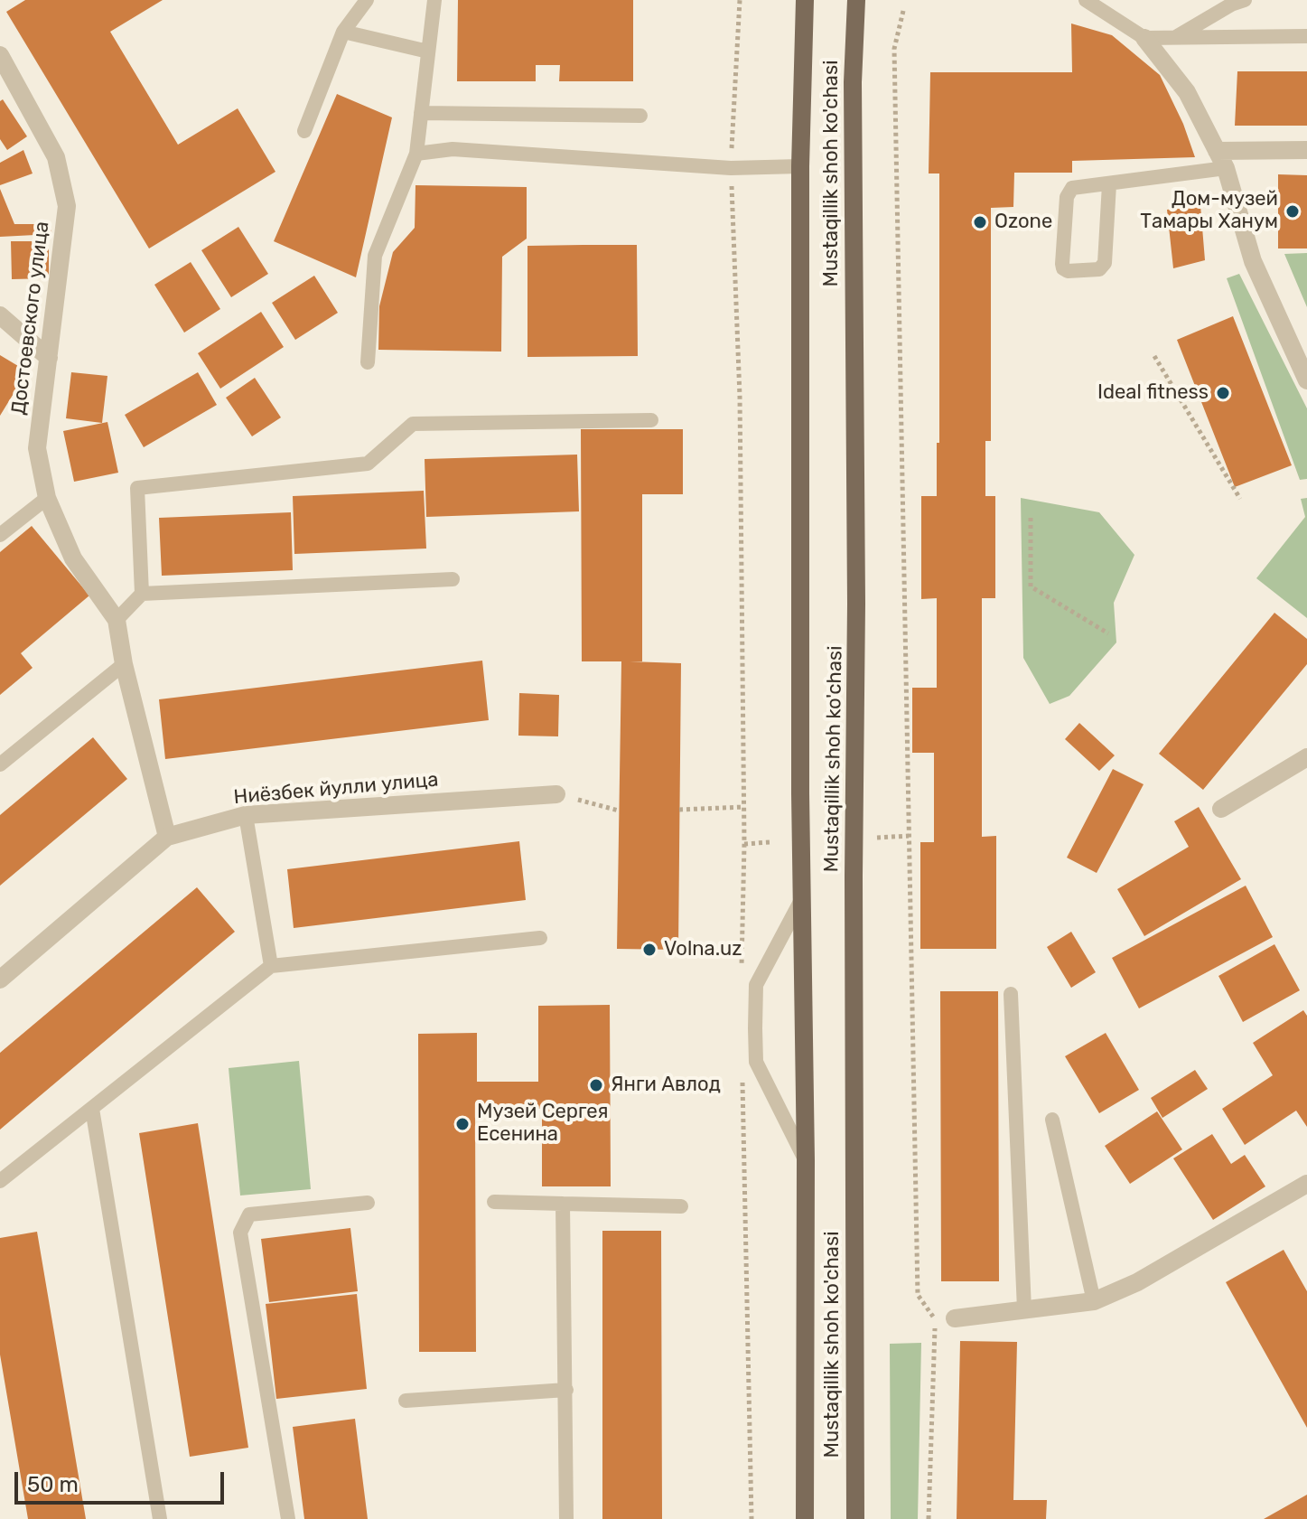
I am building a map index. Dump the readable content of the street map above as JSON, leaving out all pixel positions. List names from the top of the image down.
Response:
{
  "streets": {
    "main road": ["Mustaqillik shoh ko'chasi"],
    "street": ["Достоевского улица", "Ниёзбек йулли улица"]
  },
  "crossings": [
    ["Достоевского улица", "Ниёзбек йулли улица"]
  ],
  "places": [
    "Дом-музей Тамары Ханум",
    "Ozone",
    "Ideal fitness",
    "Volna.uz",
    "Янги Авлод",
    "Музей Сергея Есенина"
  ],
  "scale_bar": "50 m"
}
